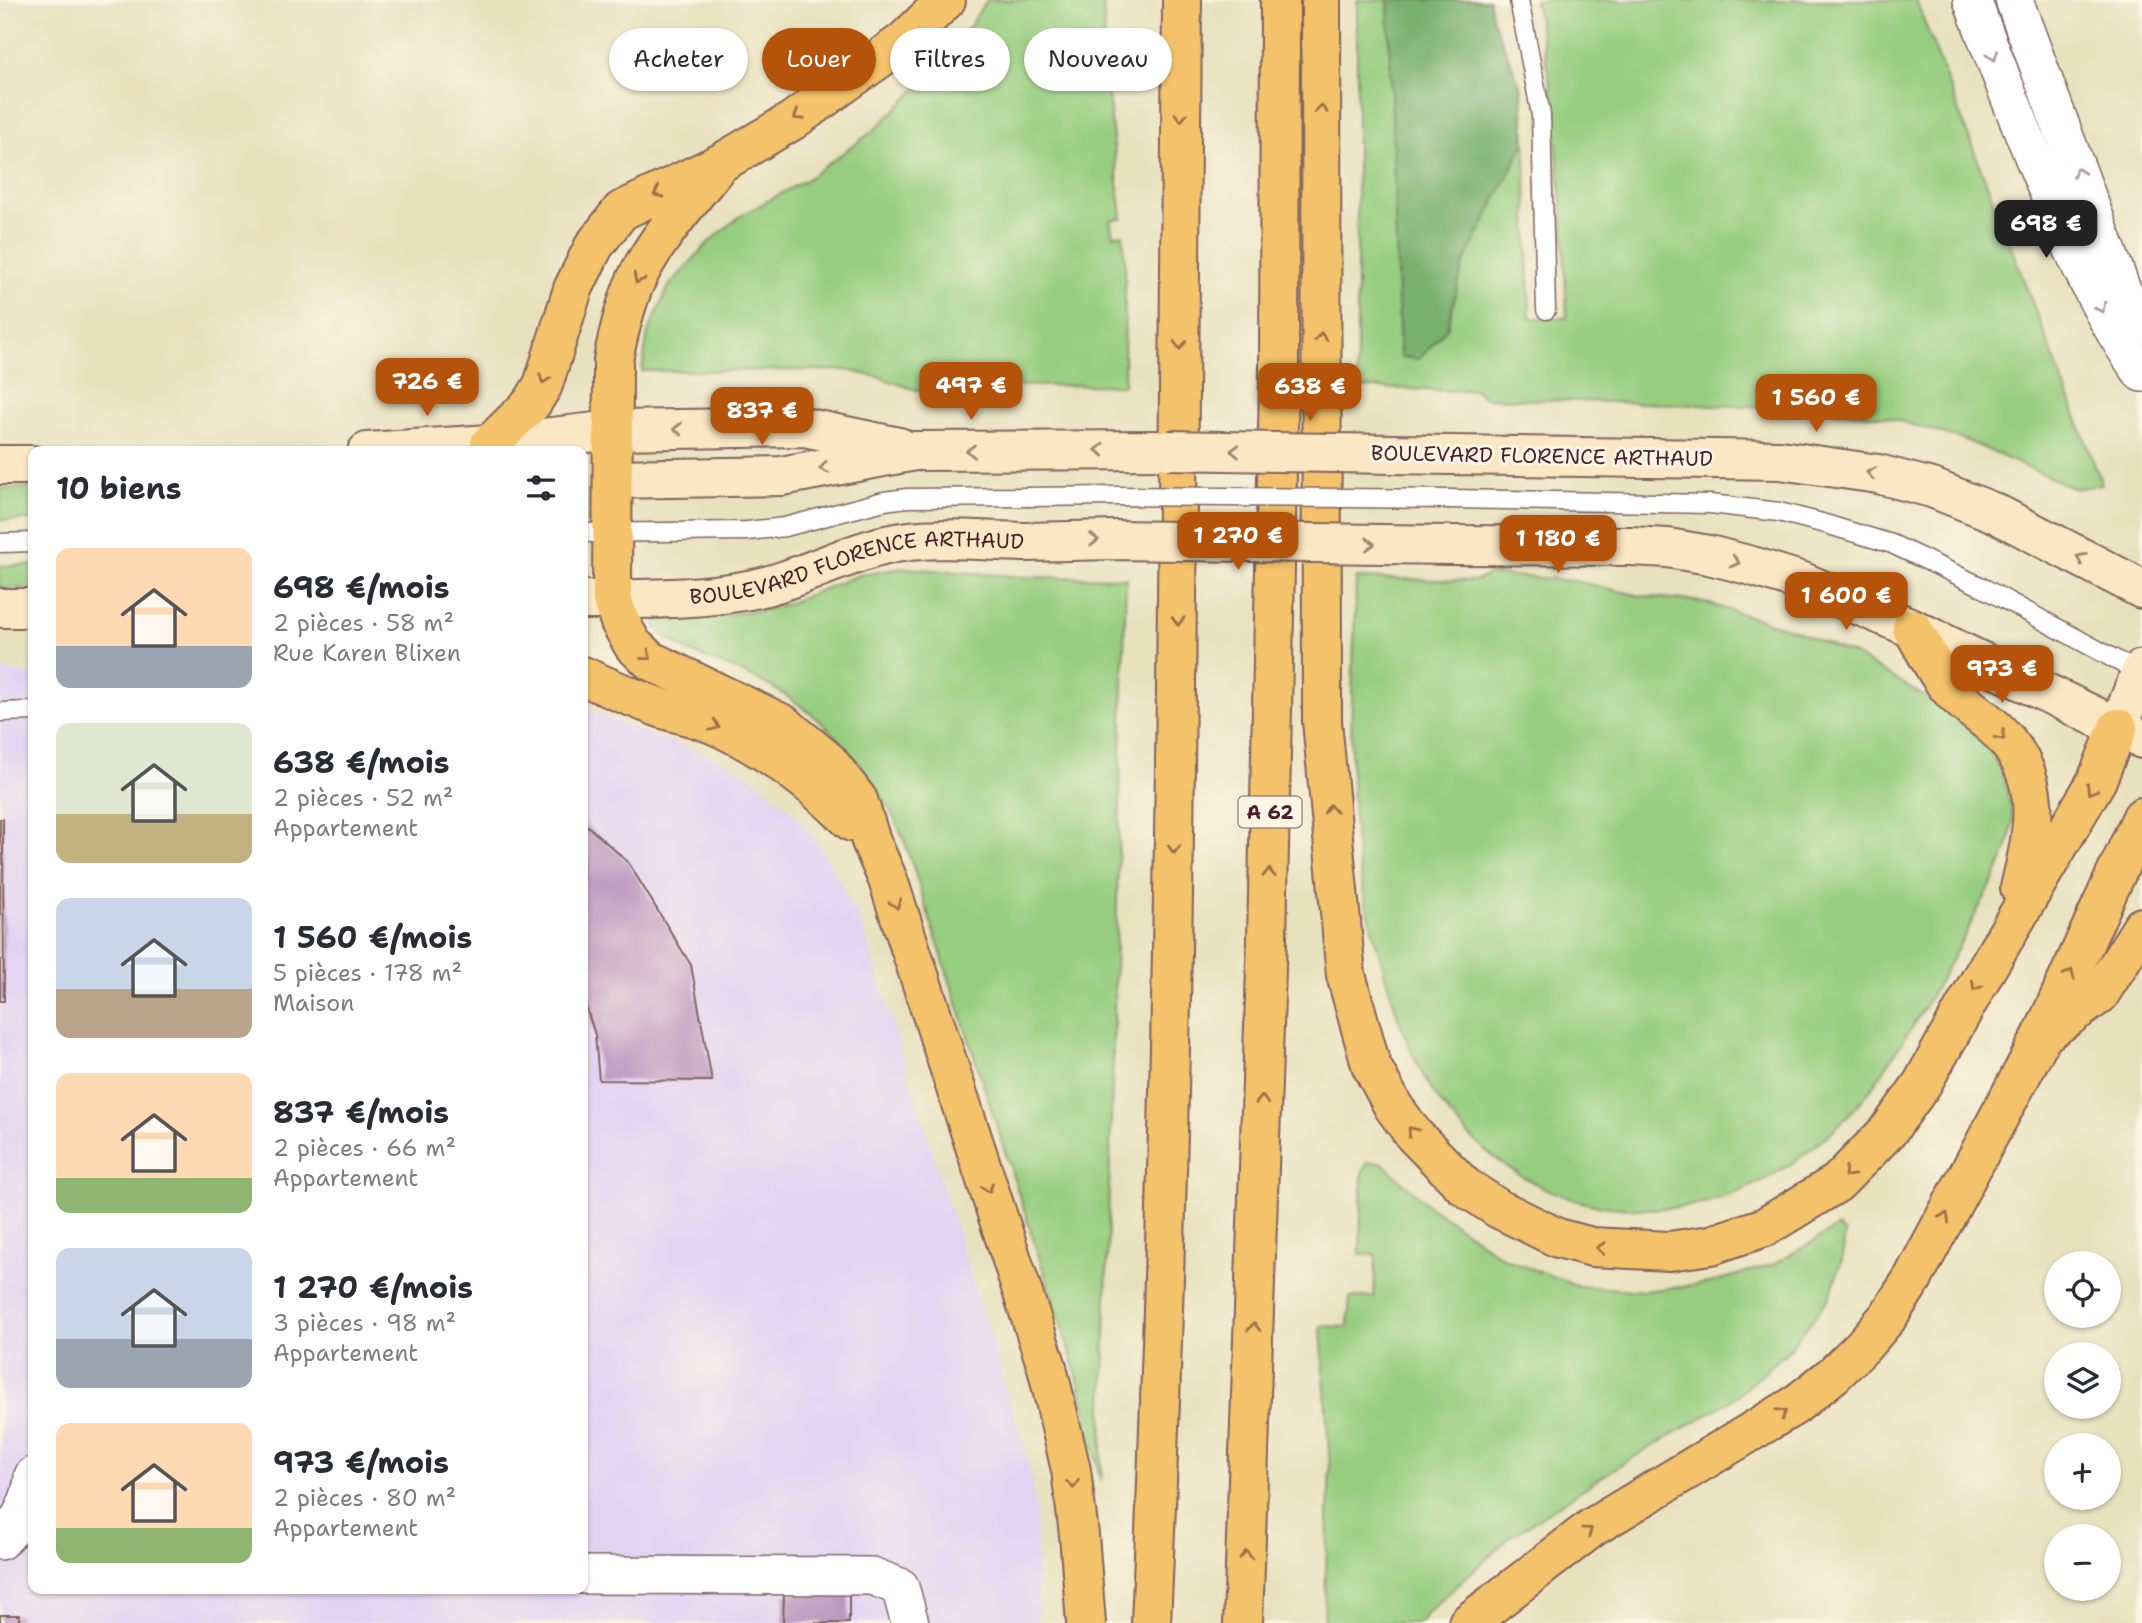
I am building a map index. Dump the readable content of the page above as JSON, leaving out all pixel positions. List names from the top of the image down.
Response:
{
  "streets": {
    "highway": ["A 62"],
    "main road": ["BOULEVARD FLORENCE ARTHAUD"]
  },
  "page": {
    "chip": [
      "Acheter",
      "Louer",
      "Filtres",
      "Nouveau"
    ],
    "price": [
      "698 €",
      "726 €",
      "497 €",
      "638 €",
      "1 560 €",
      "837 €",
      "1 270 €",
      "1 180 €",
      "1 600 €",
      "973 €"
    ],
    "heading": "10 biens",
    "list": [
      {
        "name": "698 €/mois",
        "note": "2 pièces · 58 m² · Rue Karen Blixen"
      },
      {
        "name": "638 €/mois",
        "note": "2 pièces · 52 m² · Appartement"
      },
      {
        "name": "1 560 €/mois",
        "note": "5 pièces · 178 m² · Maison"
      },
      {
        "name": "837 €/mois",
        "note": "2 pièces · 66 m² · Appartement"
      },
      {
        "name": "1 270 €/mois",
        "note": "3 pièces · 98 m² · Appartement"
      },
      {
        "name": "973 €/mois",
        "note": "2 pièces · 80 m² · Appartement"
      }
    ],
    "map_buttons": ["+", "−"]
  }
}
